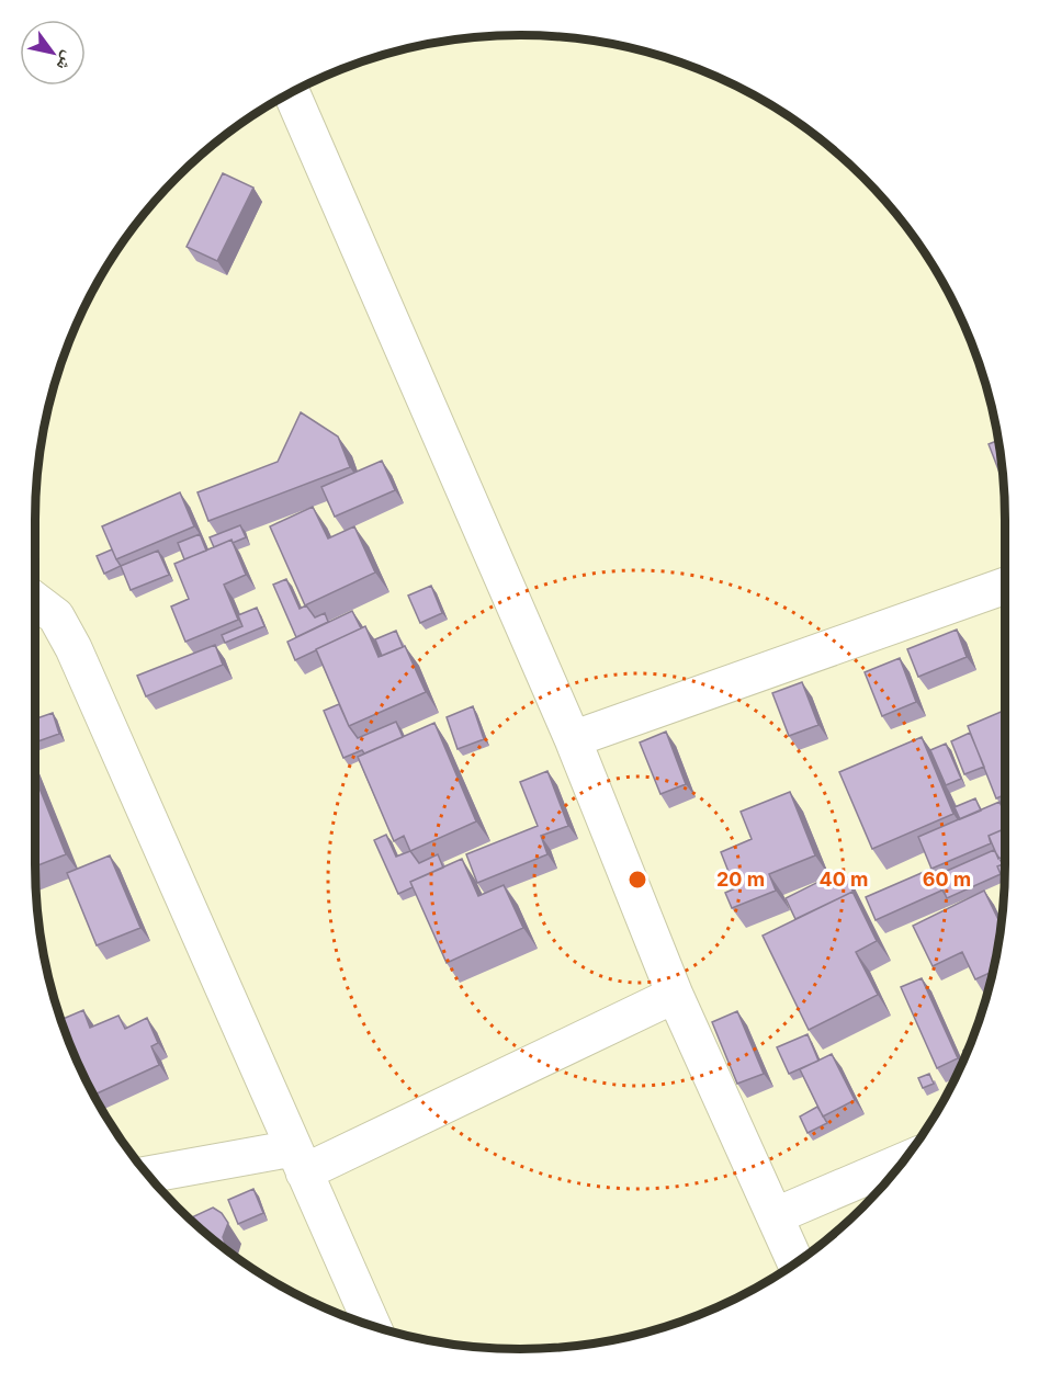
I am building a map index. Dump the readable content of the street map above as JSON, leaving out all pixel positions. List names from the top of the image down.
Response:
{
  "north": "bottom right",
  "rings": ["20 m", "40 m", "60 m"]
}
